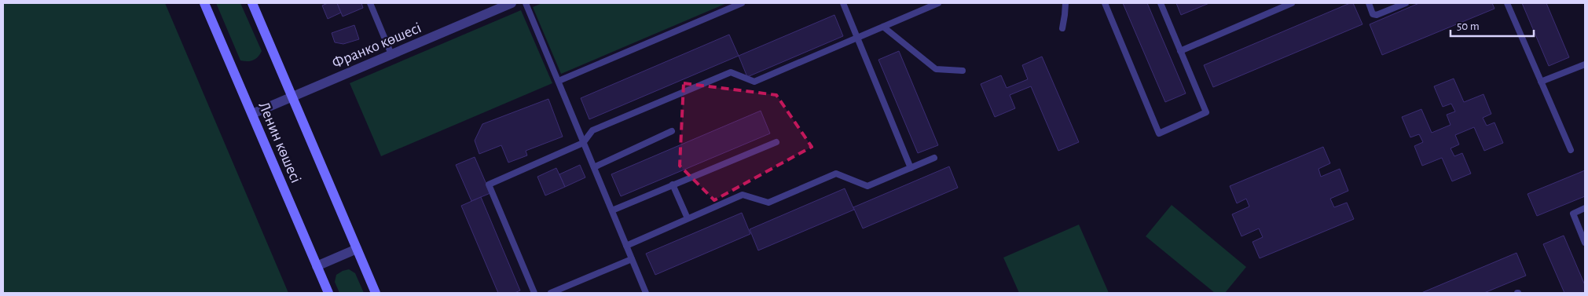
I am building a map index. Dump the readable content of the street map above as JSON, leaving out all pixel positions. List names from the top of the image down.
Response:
{
  "streets": {
    "main road": ["Ленин көшесі"],
    "street": ["Франко көшесі"]
  },
  "crossings": [
    ["Франко көшесі", "Ленин көшесі"]
  ],
  "scale_bar": "50 m"
}
